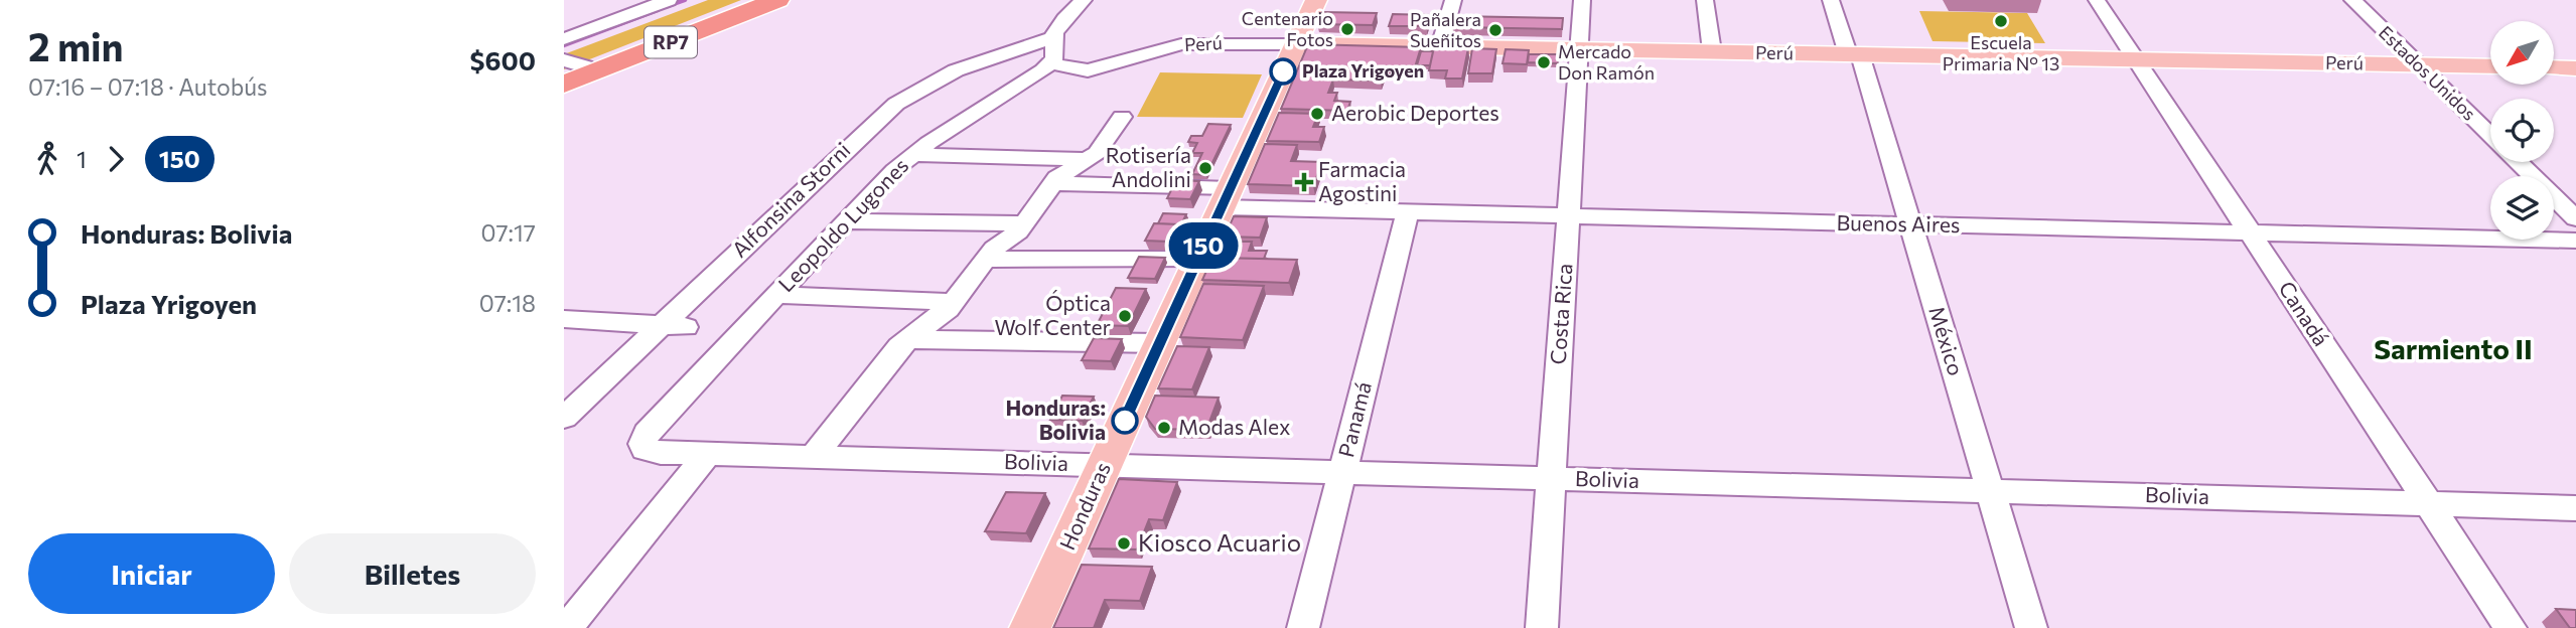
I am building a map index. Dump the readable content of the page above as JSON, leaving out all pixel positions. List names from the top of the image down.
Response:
{
  "streets": {
    "highway": ["RP7"],
    "main road": ["Perú", "Honduras"],
    "street": [
      "Estados Unidos",
      "Alfonsina Storni",
      "Buenos Aires",
      "Leopoldo Lugones",
      "Costa Rica",
      "Canadá",
      "México",
      "Panamá",
      "Bolivia"
    ]
  },
  "crossings": [
    ["Perú", "Estados Unidos"],
    ["Perú", "Leopoldo Lugones"],
    ["Perú", "Costa Rica"],
    ["Perú", "Canadá"],
    ["Perú", "México"],
    ["Perú", "Honduras"],
    ["Buenos Aires", "Costa Rica"],
    ["Buenos Aires", "Canadá"],
    ["Buenos Aires", "México"],
    ["Buenos Aires", "Panamá"],
    ["Buenos Aires", "Honduras"],
    ["Leopoldo Lugones", "Bolivia"],
    ["Costa Rica", "Bolivia"],
    ["Canadá", "Bolivia"],
    ["México", "Bolivia"],
    ["Panamá", "Bolivia"],
    ["Bolivia", "Honduras"]
  ],
  "districts": ["Sarmiento II"],
  "places": {
    "other": [
      "Escuela Primaria N° 13",
      "Centenario Fotos",
      "Pañalera Sueñitos",
      "Mercado Don Ramón",
      "Plaza Yrigoyen",
      "Aerobic Deportes",
      "Rotisería Andolini",
      "Óptica Wolf Center",
      "Honduras: Bolivia",
      "Modas Alex",
      "Kiosco Acuario"
    ],
    "health": ["Farmacia Agostini"]
  },
  "lines": ["bus line 150"],
  "north": "bottom left",
  "page": {
    "heading": ["2 min", "07:16 – 07:18 · Autobús", "$600"],
    "on_map": "150",
    "legs": ["1", "150"],
    "list": [
      {
        "name": "Honduras: Bolivia",
        "value": "07:17"
      },
      {
        "name": "Plaza Yrigoyen",
        "value": "07:18"
      }
    ],
    "buttons": ["Iniciar", "Billetes"]
  }
}
